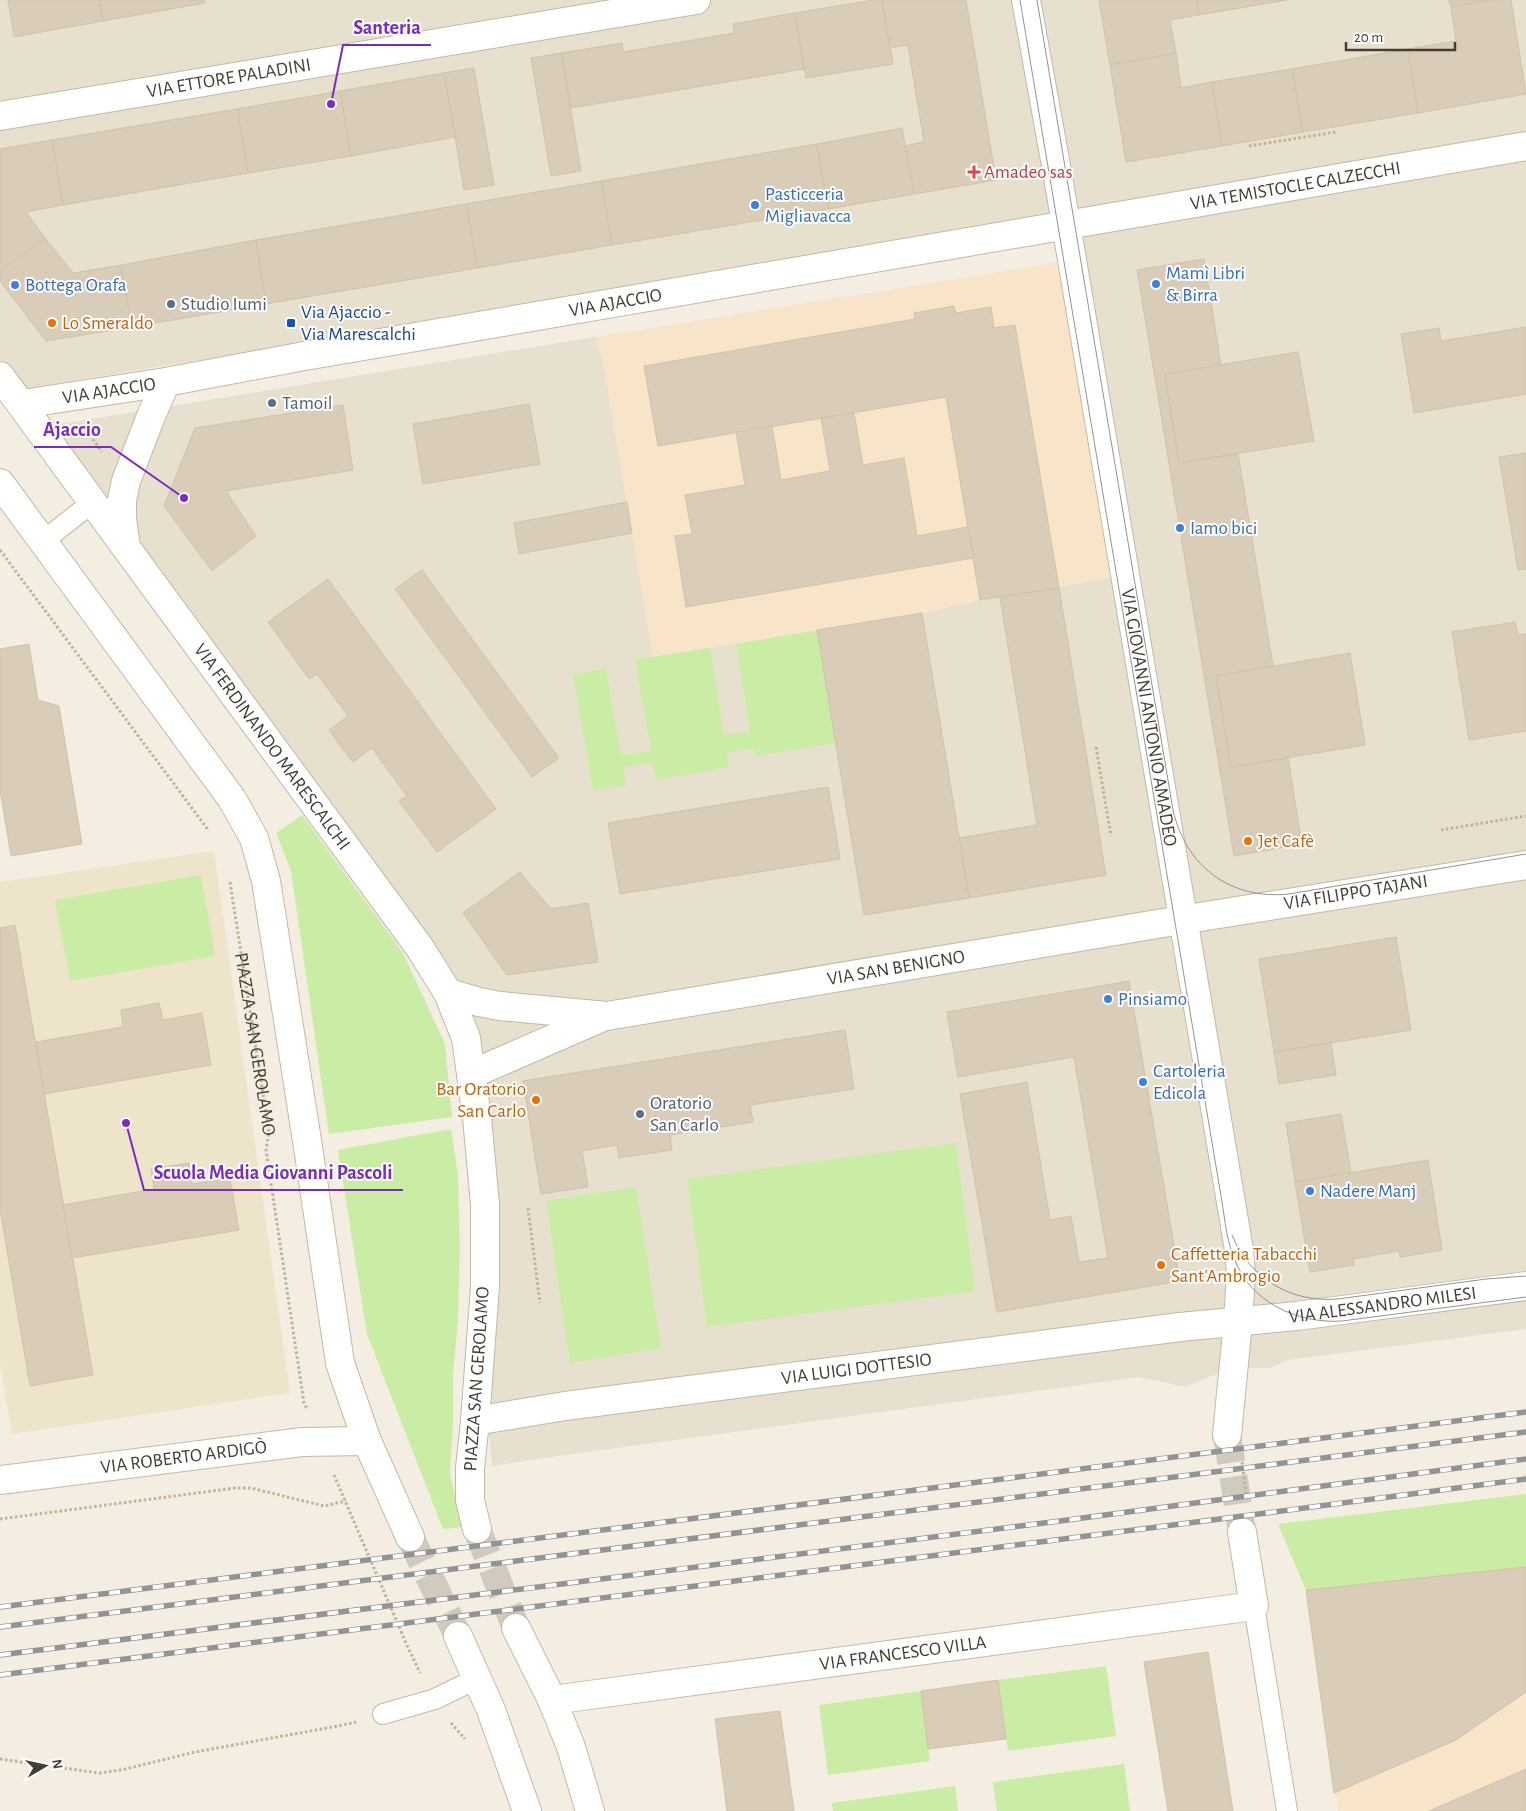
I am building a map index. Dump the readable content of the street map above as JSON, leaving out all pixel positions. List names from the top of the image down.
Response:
{
  "streets": {
    "street": [
      "VIA ETTORE PALADINI",
      "VIA TEMISTOCLE CALZECCHI",
      "VIA AJACCIO",
      "VIA GIOVANNI ANTONIO AMADEO",
      "VIA FERDINANDO MARESCALCHI",
      "VIA FILIPPO TAJANI",
      "VIA SAN BENIGNO",
      "PIAZZA SAN GEROLAMO",
      "VIA ALESSANDRO MILESI",
      "VIA LUIGI DOTTESIO",
      "VIA ROBERTO ARDIGÒ",
      "VIA FRANCESCO VILLA"
    ]
  },
  "crossings": [
    ["VIA TEMISTOCLE CALZECCHI", "VIA AJACCIO"],
    ["VIA TEMISTOCLE CALZECCHI", "VIA GIOVANNI ANTONIO AMADEO"],
    ["VIA AJACCIO", "VIA GIOVANNI ANTONIO AMADEO"],
    ["VIA AJACCIO", "VIA FERDINANDO MARESCALCHI"],
    ["VIA GIOVANNI ANTONIO AMADEO", "VIA FILIPPO TAJANI"],
    ["VIA GIOVANNI ANTONIO AMADEO", "VIA SAN BENIGNO"],
    ["VIA GIOVANNI ANTONIO AMADEO", "VIA ALESSANDRO MILESI"],
    ["VIA GIOVANNI ANTONIO AMADEO", "VIA LUIGI DOTTESIO"],
    ["VIA FERDINANDO MARESCALCHI", "VIA SAN BENIGNO"],
    ["VIA FERDINANDO MARESCALCHI", "PIAZZA SAN GEROLAMO"],
    ["VIA FILIPPO TAJANI", "VIA SAN BENIGNO"],
    ["VIA SAN BENIGNO", "PIAZZA SAN GEROLAMO"],
    ["PIAZZA SAN GEROLAMO", "VIA LUIGI DOTTESIO"],
    ["PIAZZA SAN GEROLAMO", "VIA ROBERTO ARDIGÒ"],
    ["VIA ALESSANDRO MILESI", "VIA LUIGI DOTTESIO"]
  ],
  "places": {
    "other": [
      "Santeria",
      "Pasticceria Migliavacca",
      "Mamì Libri & Birra",
      "Bottega Orafa",
      "Studio Iumi",
      "Lo Smeraldo",
      "Tamoil",
      "Ajaccio",
      "Iamo bici",
      "Jet Cafè",
      "Pinsiamo",
      "Cartoleria Edicola",
      "Bar Oratorio San Carlo",
      "Oratorio San Carlo",
      "Scuola Media Giovanni Pascoli",
      "Nadere Manj",
      "Caffetteria Tabacchi Sant'Ambrogio"
    ],
    "health": ["Amadeo sas"],
    "transit": ["Via Ajaccio - Via Marescalchi"]
  },
  "scale_bar": "20 m",
  "north": "right"
}
